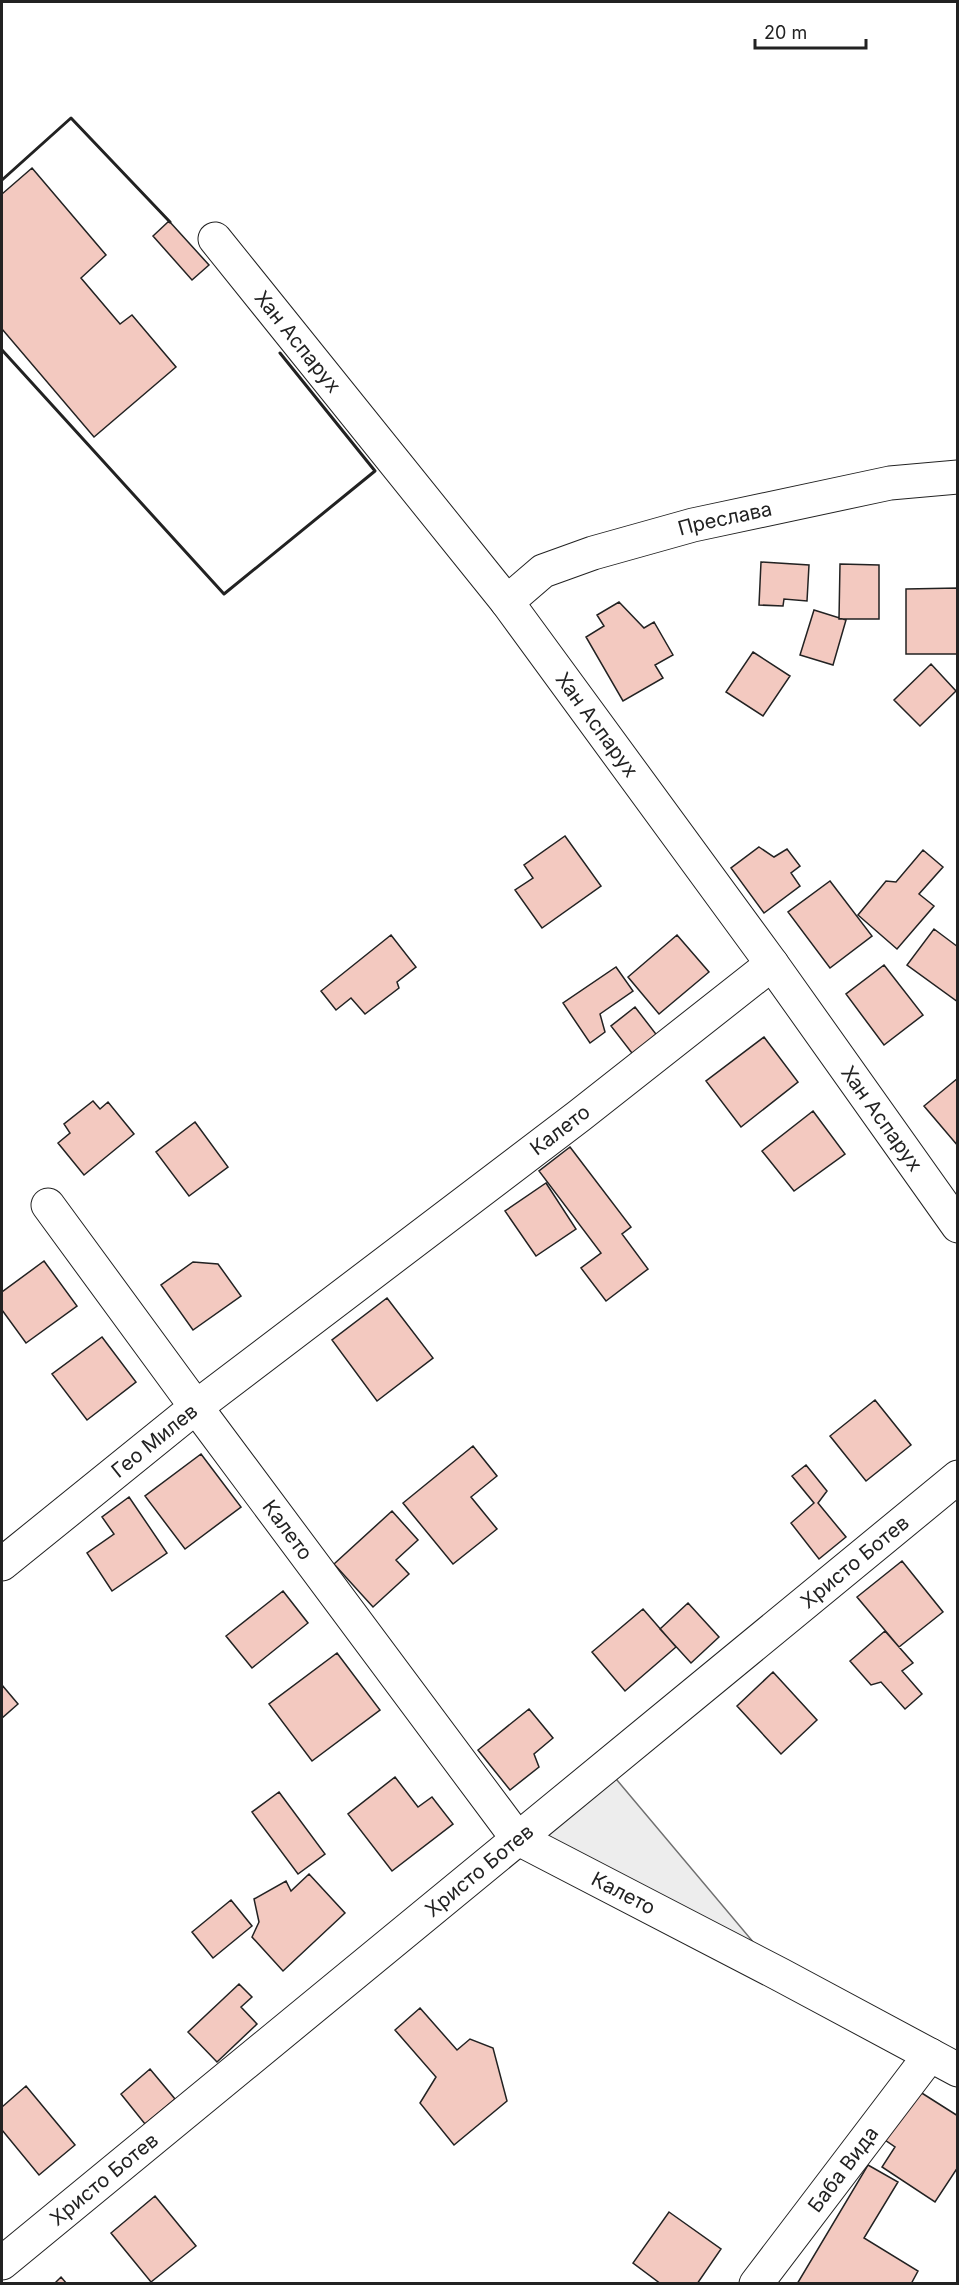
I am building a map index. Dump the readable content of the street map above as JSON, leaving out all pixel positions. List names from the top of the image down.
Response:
{
  "streets": {
    "street": [
      "Хан Аспарух",
      "Преслава",
      "Калето",
      "Гео Милев",
      "Христо Ботев",
      "Баба Вида"
    ]
  },
  "crossings": [
    ["Хан Аспарух", "Преслава"],
    ["Хан Аспарух", "Калето"],
    ["Калето", "Гео Милев"],
    ["Калето", "Христо Ботев"],
    ["Калето", "Баба Вида"]
  ],
  "scale_bar": "20 m"
}
